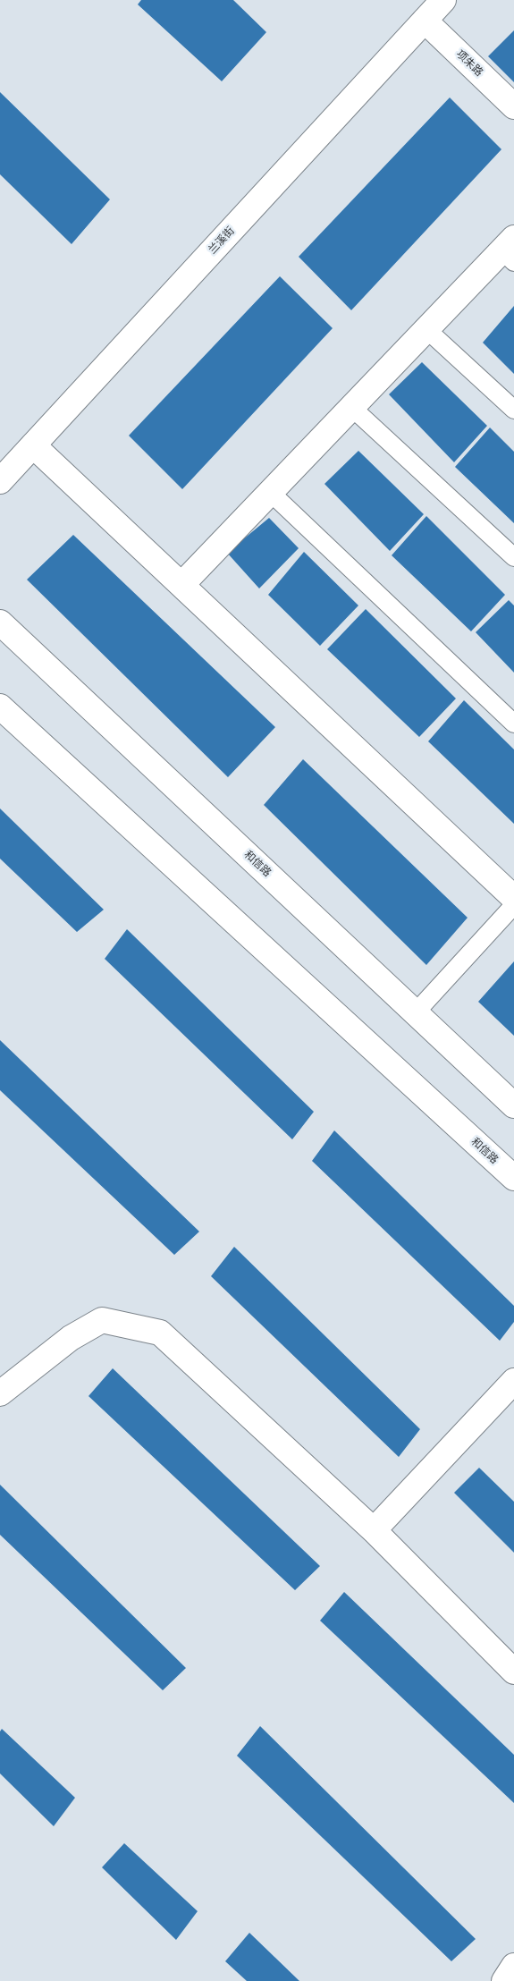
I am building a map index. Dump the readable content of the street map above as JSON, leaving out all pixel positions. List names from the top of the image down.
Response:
{
  "streets": {
    "street": ["项朱路", "兰溪街", "和信路"]
  },
  "crossings": [
    ["项朱路", "兰溪街"]
  ]
}
